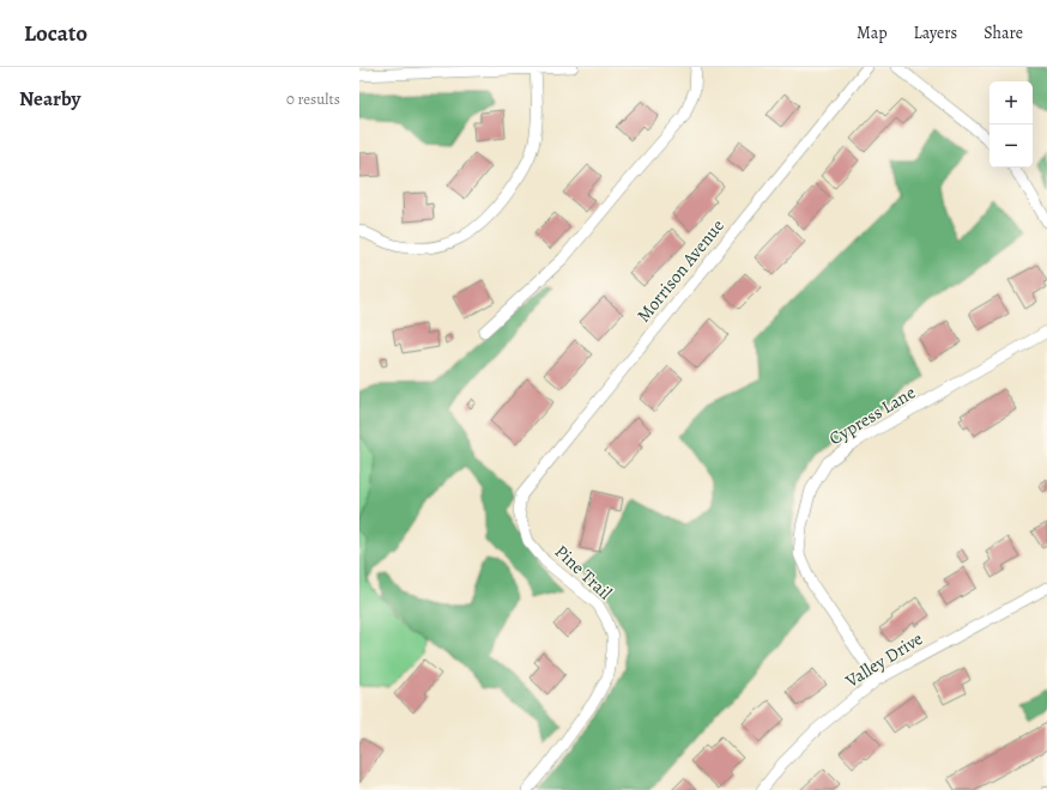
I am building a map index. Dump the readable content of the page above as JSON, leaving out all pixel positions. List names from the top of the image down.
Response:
{
  "streets": {
    "street": [
      "Morrison Avenue",
      "Cypress Lane",
      "Pine Trail",
      "Valley Drive"
    ]
  },
  "crossings": [
    ["Morrison Avenue", "Pine Trail"],
    ["Cypress Lane", "Valley Drive"]
  ],
  "page": {
    "header": "Locato",
    "nav": ["Map", "Layers", "Share"],
    "heading": ["Nearby", "0 results"],
    "map_buttons": ["+", "−"]
  }
}
